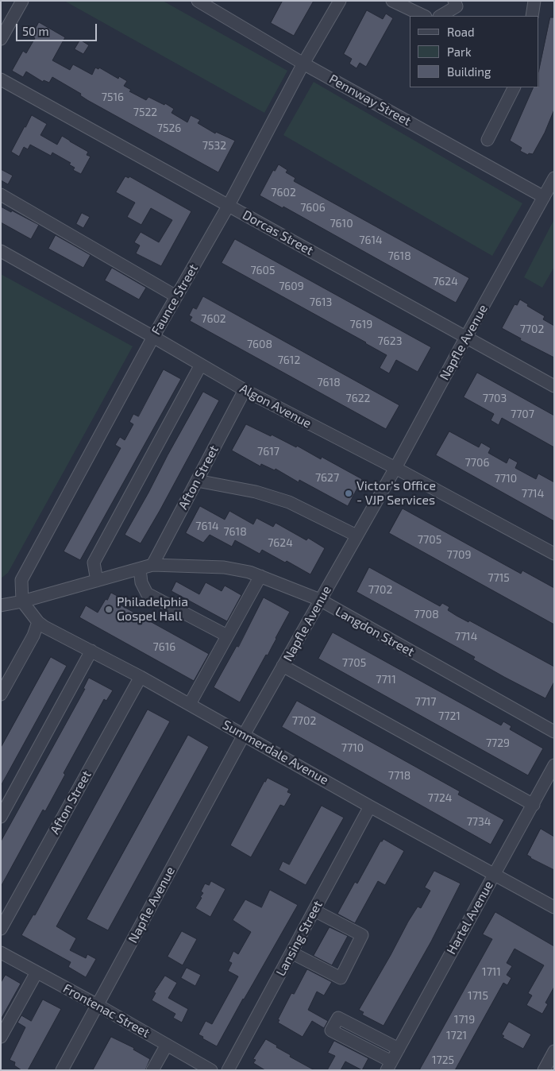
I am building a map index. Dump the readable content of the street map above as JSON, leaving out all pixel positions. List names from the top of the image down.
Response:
{
  "streets": {
    "street": [
      "Pennway Street",
      "Dorcas Street",
      "Faunce Street",
      "Napfle Avenue",
      "Algon Avenue",
      "Afton Street",
      "Langdon Street",
      "Summerdale Avenue",
      "Hartel Avenue",
      "Lansing Street",
      "Frontenac Street"
    ]
  },
  "crossings": [
    ["Pennway Street", "Faunce Street"],
    ["Pennway Street", "Napfle Avenue"],
    ["Dorcas Street", "Faunce Street"],
    ["Dorcas Street", "Napfle Avenue"],
    ["Faunce Street", "Algon Avenue"],
    ["Faunce Street", "Langdon Street"],
    ["Faunce Street", "Summerdale Avenue"],
    ["Napfle Avenue", "Algon Avenue"],
    ["Napfle Avenue", "Langdon Street"],
    ["Napfle Avenue", "Summerdale Avenue"],
    ["Napfle Avenue", "Frontenac Street"],
    ["Algon Avenue", "Afton Street"],
    ["Afton Street", "Langdon Street"],
    ["Afton Street", "Summerdale Avenue"],
    ["Langdon Street", "Summerdale Avenue"],
    ["Summerdale Avenue", "Hartel Avenue"],
    ["Summerdale Avenue", "Lansing Street"]
  ],
  "places": ["Victor's Office - VJP Services", "Philadelphia Gospel Hall"],
  "house_numbers": [
    "7516",
    "7522",
    "7526",
    "7532",
    "7602",
    "7606",
    "7610",
    "7614",
    "7618",
    "7605",
    "7624",
    "7609",
    "7613",
    "7602",
    "7619",
    "7702",
    "7623",
    "7608",
    "7612",
    "7618",
    "7622",
    "7703",
    "7707",
    "7617",
    "7706",
    "7627",
    "7710",
    "7714",
    "7614",
    "7618",
    "7705",
    "7624",
    "7709",
    "7715",
    "7702",
    "7708",
    "7714",
    "7616",
    "7705",
    "7711",
    "7717",
    "7721",
    "7702",
    "7729",
    "7710",
    "7718",
    "7724",
    "7734",
    "1711",
    "1715",
    "1719",
    "1721",
    "1725"
  ],
  "legend": ["Road", "Park", "Building"],
  "scale_bar": "50 m"
}
